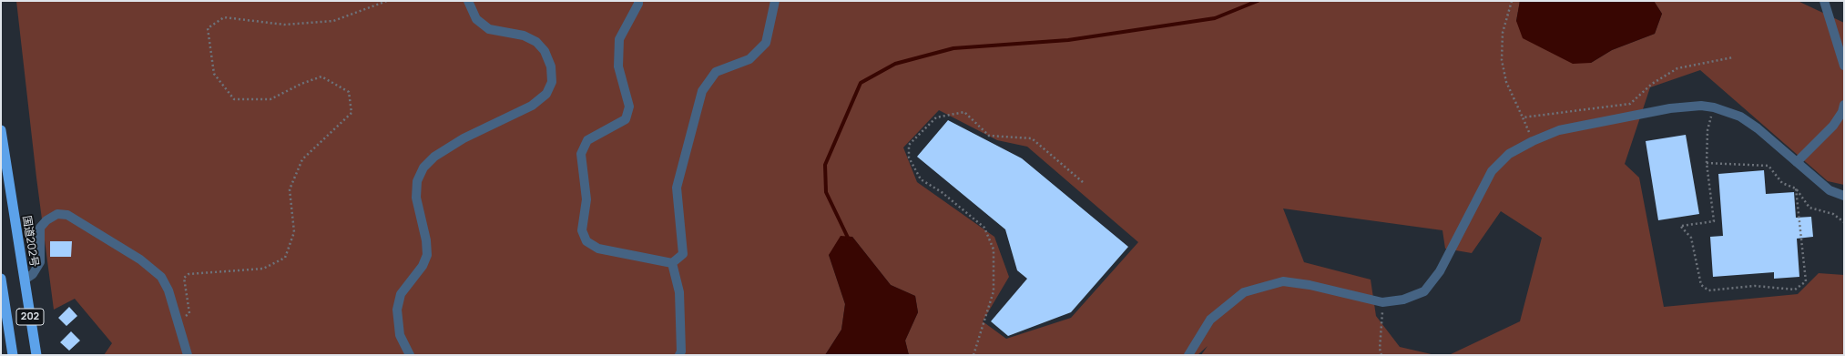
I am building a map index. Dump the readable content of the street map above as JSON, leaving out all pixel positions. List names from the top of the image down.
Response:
{
  "streets": {
    "highway": ["国道202号", "202"]
  }
}
